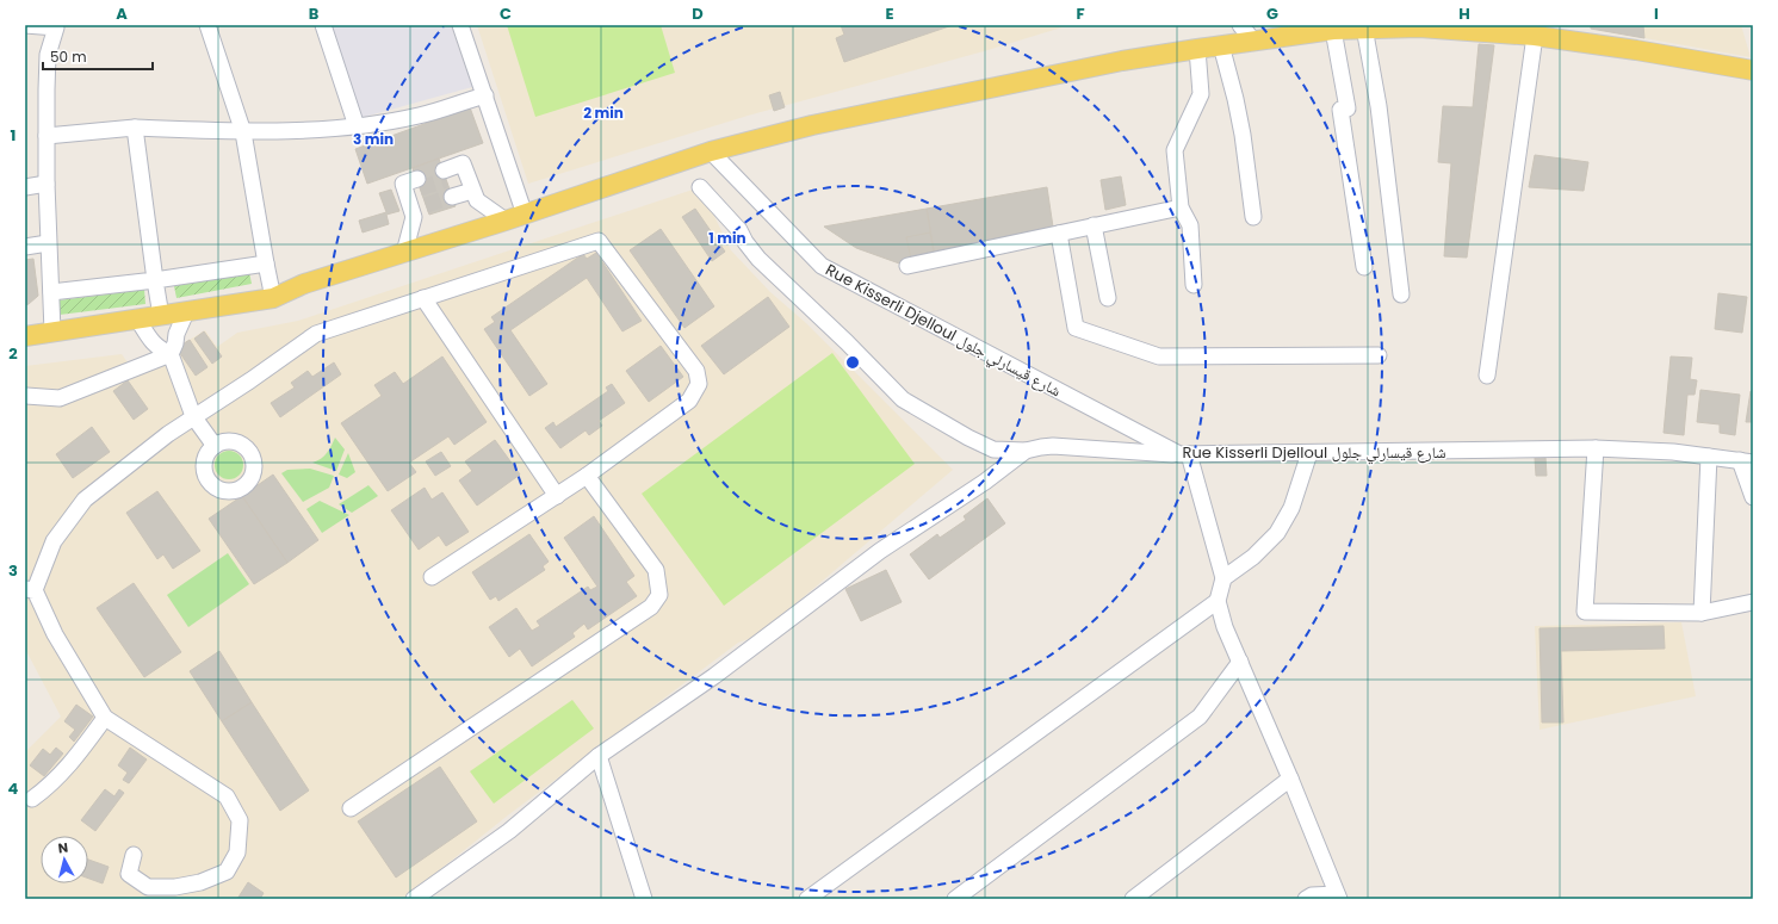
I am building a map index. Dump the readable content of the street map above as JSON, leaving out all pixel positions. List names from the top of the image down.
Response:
{
  "streets": {
    "street": ["Rue Kisserli Djelloul شارع قيسارلي جلول"]
  },
  "scale_bar": "50 m",
  "north": "top",
  "grid": {
    "columns": [
      "A",
      "B",
      "C",
      "D",
      "E",
      "F",
      "G",
      "H",
      "I"
    ],
    "rows": [
      "1",
      "2",
      "3",
      "4"
    ]
  },
  "rings": ["2 min", "3 min", "1 min"]
}
